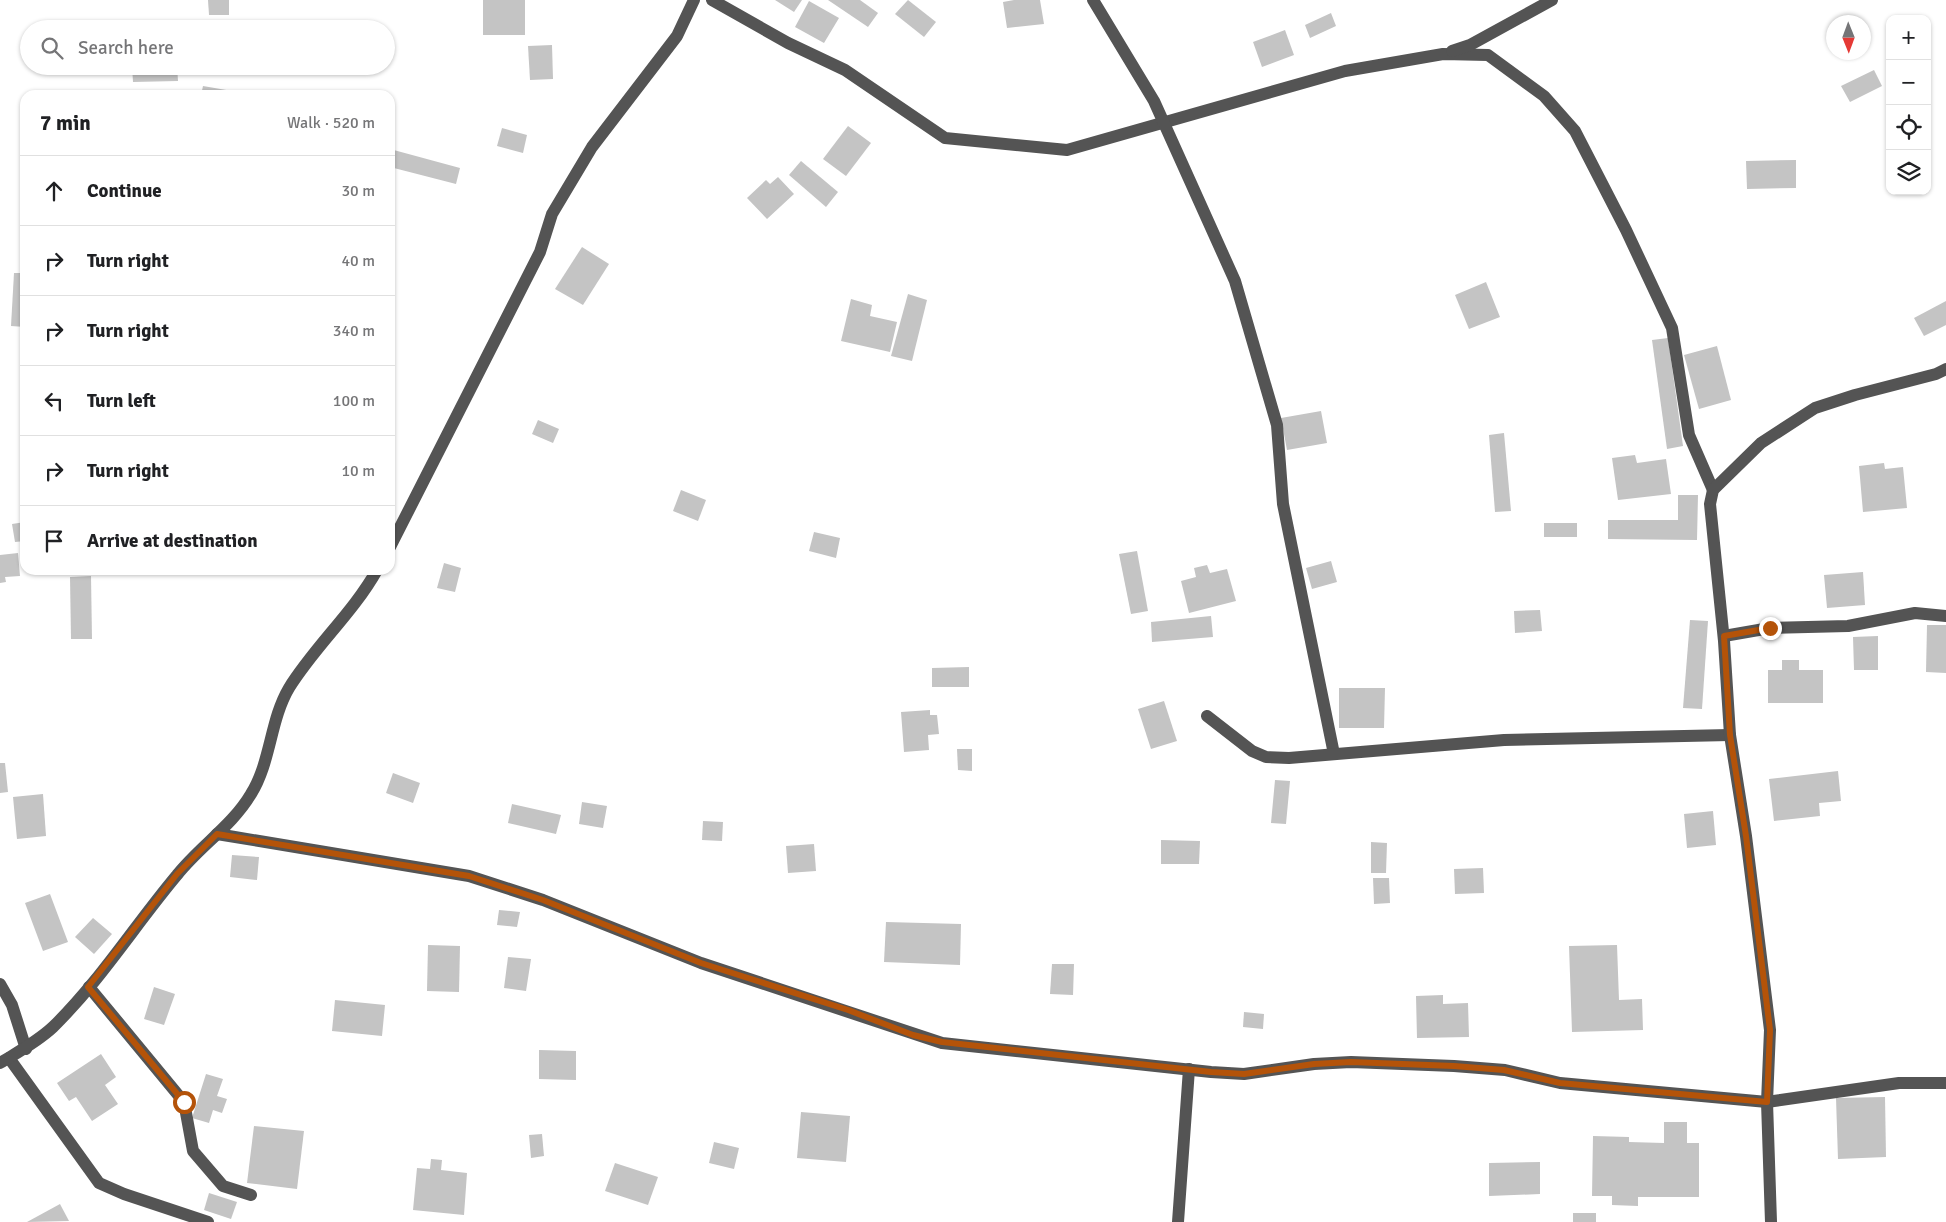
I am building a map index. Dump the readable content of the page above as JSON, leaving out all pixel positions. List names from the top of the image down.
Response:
{
  "north": "bottom",
  "page": {
    "map_buttons": ["+", "−"],
    "search": "Search here",
    "heading": ["7 min", "Walk · 520 m"],
    "list": [
      ["Continue", "30 m"],
      ["Turn right", "40 m"],
      ["Turn right", "340 m"],
      ["Turn left", "100 m"],
      ["Turn right", "10 m"],
      "Arrive at destination"
    ]
  }
}
